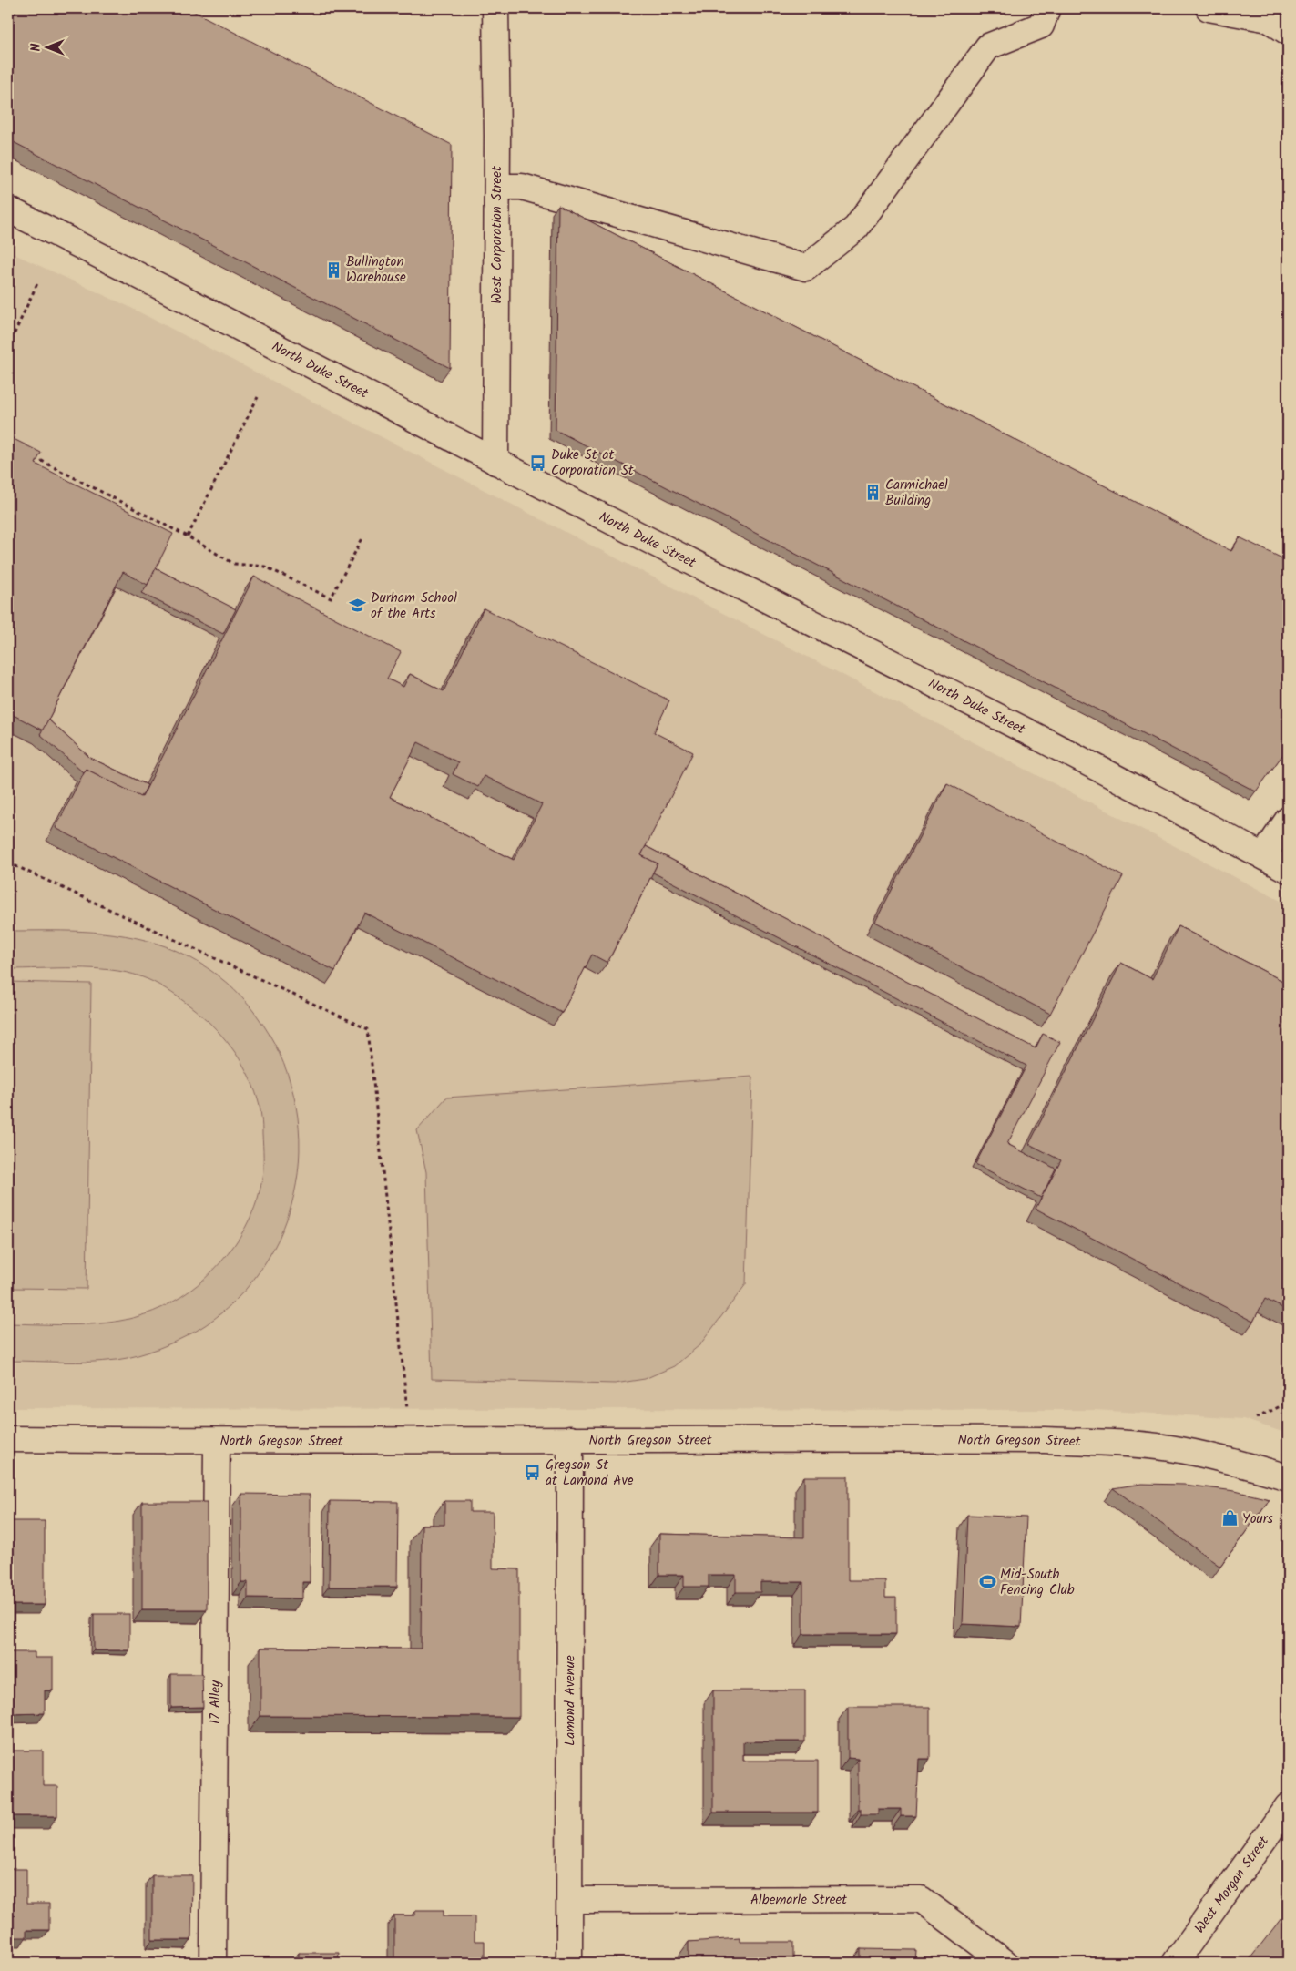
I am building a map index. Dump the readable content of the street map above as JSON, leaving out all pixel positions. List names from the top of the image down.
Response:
{
  "streets": {
    "main road": [
      "West Corporation Street",
      "North Duke Street",
      "North Gregson Street",
      "Lamond Avenue",
      "17 Alley",
      "West Morgan Street",
      "Albemarle Street"
    ]
  },
  "crossings": [
    ["West Corporation Street", "North Duke Street"],
    ["North Gregson Street", "Lamond Avenue"],
    ["North Gregson Street", "17 Alley"],
    ["Lamond Avenue", "Albemarle Street"]
  ],
  "places": {
    "building": ["Bullington Warehouse", "Carmichael Building"],
    "bus stop": ["Duke St at Corporation St", "Gregson St at Lamond Ave"],
    "school or university": ["Durham School of the Arts"],
    "shop": ["Yours"],
    "sports": ["Mid-South Fencing Club"]
  },
  "north": "left"
}
